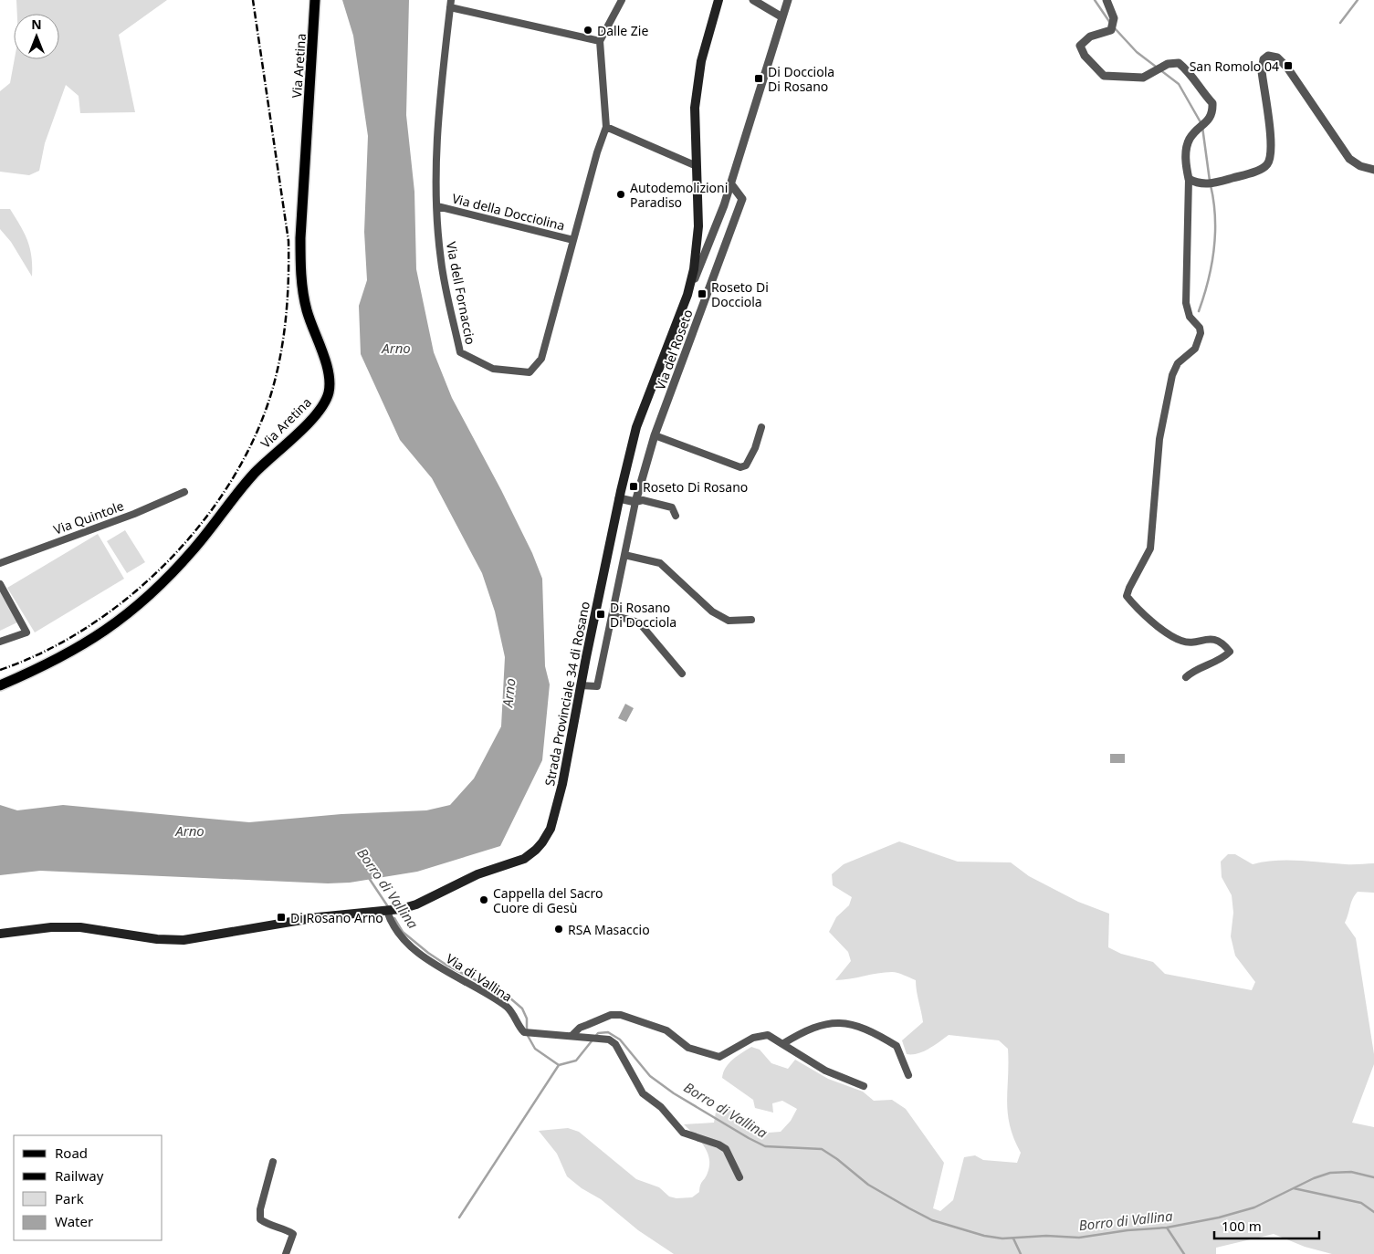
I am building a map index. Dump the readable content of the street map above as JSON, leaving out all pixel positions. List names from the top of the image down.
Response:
{
  "streets": {
    "main road": ["Via Aretina", "Strada Provinciale 34 di Rosano"],
    "street": [
      "Via della Docciolina",
      "Via dell Fornaccio",
      "Via del Roseto",
      "Via Quintole",
      "Via di Vallina"
    ]
  },
  "crossings": [
    ["Via della Docciolina", "Via dell Fornaccio"],
    ["Via del Roseto", "Strada Provinciale 34 di Rosano"],
    ["Strada Provinciale 34 di Rosano", "Via di Vallina"]
  ],
  "water": ["Arno", "Borro di Vallina"],
  "places": {
    "other": [
      "Dalle Zie",
      "Autodemolizioni Paradiso",
      "Cappella del Sacro Cuore di Gesù",
      "RSA Masaccio"
    ],
    "transit": [
      "San Romolo 04",
      "Di Docciola Di Rosano",
      "Roseto Di Docciola",
      "Roseto Di Rosano",
      "Di Rosano Di Docciola",
      "Di Rosano Arno"
    ]
  },
  "legend": [
    "Road",
    "Railway",
    "Park",
    "Water"
  ],
  "scale_bar": "100 m",
  "north": "top"
}
